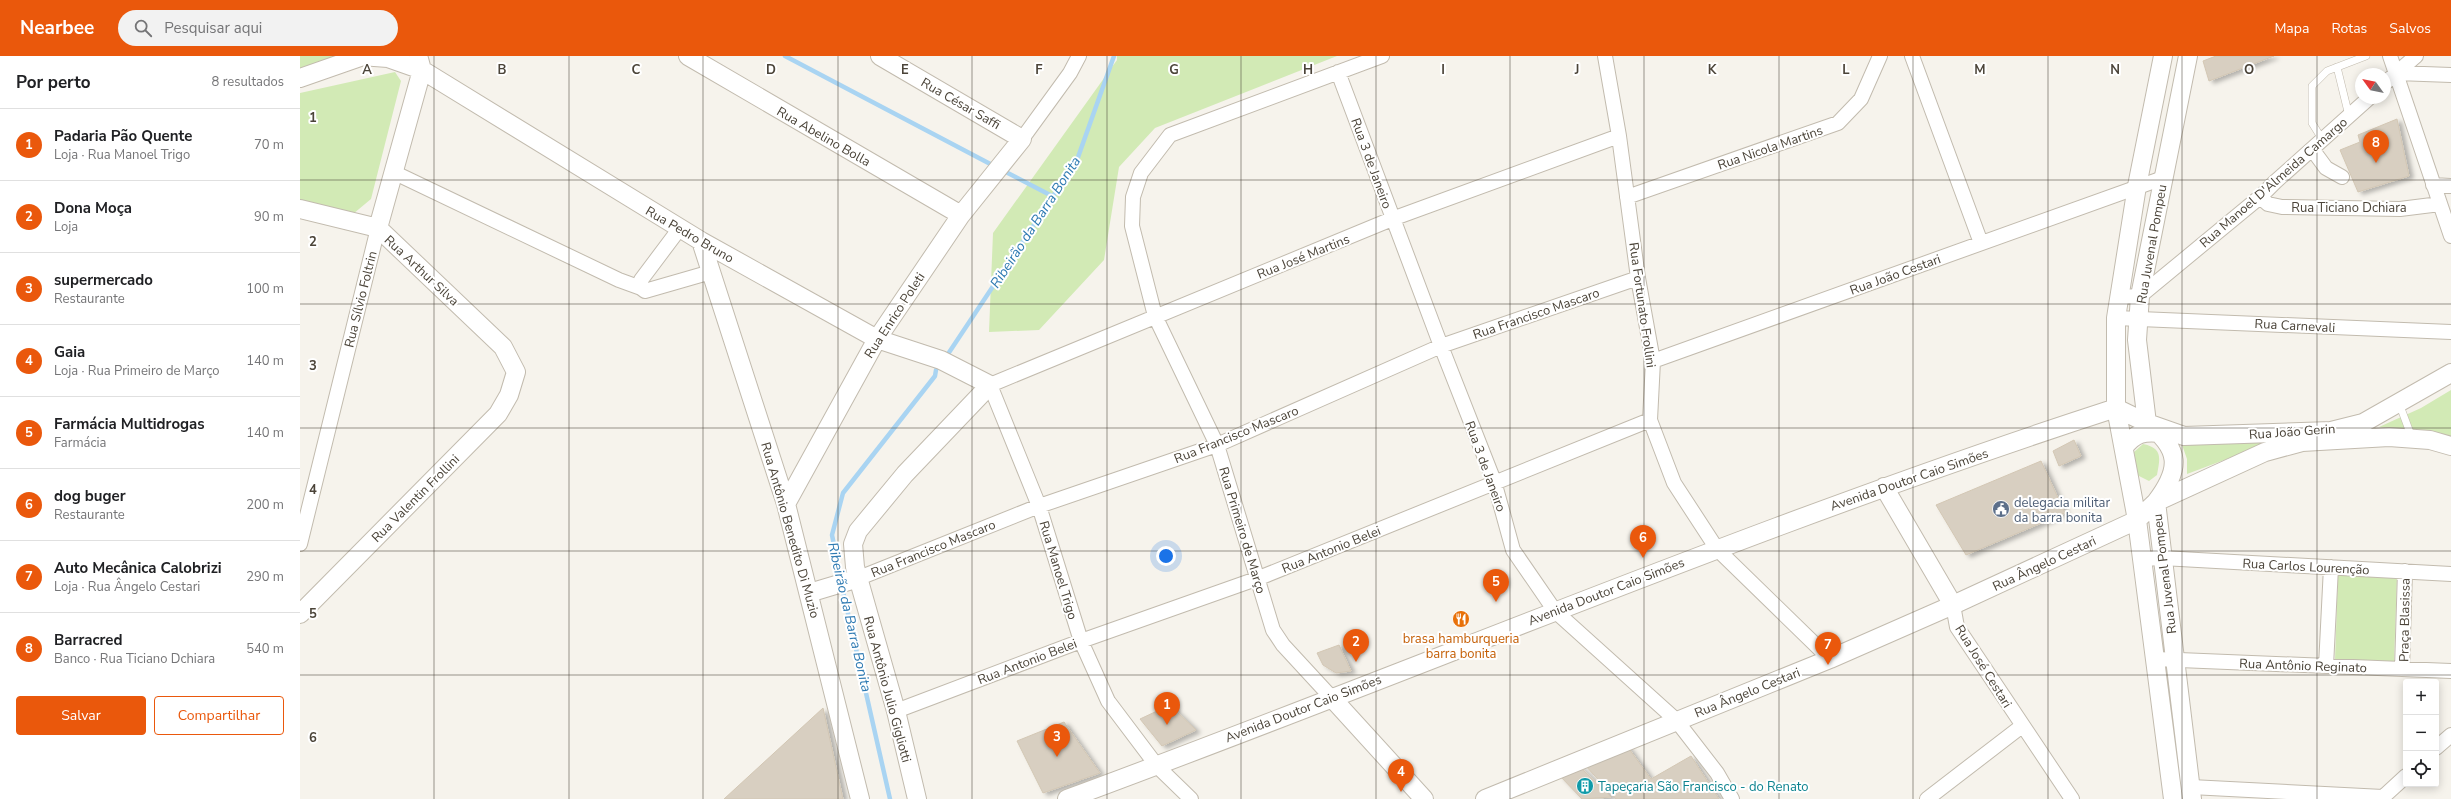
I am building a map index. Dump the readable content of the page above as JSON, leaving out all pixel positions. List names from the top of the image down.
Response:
{
  "streets": {
    "street": [
      "Rua César Saffi",
      "Rua Abelino Bolla",
      "Rua Nicola Martins",
      "Rua 3 de Janeiro",
      "Rua Manoel D'Almeida Camargo",
      "Rua Ticiano Dchiara",
      "Rua Pedro Bruno",
      "Rua Juvenal Pompeu",
      "Rua José Martins",
      "Rua Arthur Silva",
      "Rua João Cestari",
      "Rua Sílvio Foltrin",
      "Rua Fortunato Frollini",
      "Rua Francisco Mascaro",
      "Rua Enrico Poleti",
      "Rua Carnevali",
      "Rua João Gerin",
      "Avenida Doutor Caio Simões",
      "Rua Valentin Frollini",
      "Rua Antônio Benedito Di Muzio",
      "Rua Primeiro de Março",
      "Rua Antonio Belei",
      "Rua Ângelo Cestari",
      "Rua Carlos Lourenção",
      "Rua Manoel Trigo",
      "Praça Blasissa",
      "Rua Antônio Reginato",
      "Rua José Cestari",
      "Rua Antônio Julio Gigliotti"
    ]
  },
  "crossings": [
    ["Rua César Saffi", "Rua Enrico Poleti"],
    ["Rua Abelino Bolla", "Rua Enrico Poleti"],
    ["Rua Nicola Martins", "Rua Fortunato Frollini"],
    ["Rua 3 de Janeiro", "Rua José Martins"],
    ["Rua 3 de Janeiro", "Rua Francisco Mascaro"],
    ["Rua 3 de Janeiro", "Avenida Doutor Caio Simões"],
    ["Rua 3 de Janeiro", "Rua Primeiro de Março"],
    ["Rua 3 de Janeiro", "Rua Antonio Belei"],
    ["Rua 3 de Janeiro", "Rua Ângelo Cestari"],
    ["Rua Manoel D'Almeida Camargo", "Rua Ticiano Dchiara"],
    ["Rua Manoel D'Almeida Camargo", "Rua Juvenal Pompeu"],
    ["Rua Pedro Bruno", "Rua José Martins"],
    ["Rua Pedro Bruno", "Rua Sílvio Foltrin"],
    ["Rua Pedro Bruno", "Rua Enrico Poleti"],
    ["Rua Pedro Bruno", "Rua Antônio Benedito Di Muzio"],
    ["Rua Pedro Bruno", "Rua Manoel Trigo"],
    ["Rua Pedro Bruno", "Rua Antônio Julio Gigliotti"],
    ["Rua Juvenal Pompeu", "Rua João Cestari"],
    ["Rua Juvenal Pompeu", "Rua Carnevali"],
    ["Rua Juvenal Pompeu", "Rua João Gerin"],
    ["Rua Juvenal Pompeu", "Avenida Doutor Caio Simões"],
    ["Rua Juvenal Pompeu", "Rua Ângelo Cestari"],
    ["Rua Juvenal Pompeu", "Rua Carlos Lourenção"],
    ["Rua Juvenal Pompeu", "Rua Antônio Reginato"],
    ["Rua José Martins", "Rua Fortunato Frollini"],
    ["Rua José Martins", "Rua Primeiro de Março"],
    ["Rua José Martins", "Rua Manoel Trigo"],
    ["Rua José Martins", "Rua Antônio Julio Gigliotti"],
    ["Rua Arthur Silva", "Rua Sílvio Foltrin"],
    ["Rua Arthur Silva", "Rua Valentin Frollini"],
    ["Rua João Cestari", "Rua Fortunato Frollini"],
    ["Rua Fortunato Frollini", "Rua Francisco Mascaro"],
    ["Rua Fortunato Frollini", "Avenida Doutor Caio Simões"],
    ["Rua Fortunato Frollini", "Rua Antonio Belei"],
    ["Rua Fortunato Frollini", "Rua Ângelo Cestari"],
    ["Rua Francisco Mascaro", "Rua Antônio Benedito Di Muzio"],
    ["Rua Francisco Mascaro", "Rua Primeiro de Março"],
    ["Rua Francisco Mascaro", "Rua Manoel Trigo"],
    ["Rua Francisco Mascaro", "Rua Antônio Julio Gigliotti"],
    ["Rua Enrico Poleti", "Rua Antônio Benedito Di Muzio"],
    ["Avenida Doutor Caio Simões", "Rua Primeiro de Março"],
    ["Avenida Doutor Caio Simões", "Rua Manoel Trigo"],
    ["Avenida Doutor Caio Simões", "Rua José Cestari"],
    ["Rua Primeiro de Março", "Rua Antonio Belei"],
    ["Rua Antonio Belei", "Rua Manoel Trigo"],
    ["Rua Antonio Belei", "Rua Antônio Julio Gigliotti"],
    ["Rua Ângelo Cestari", "Rua José Cestari"],
    ["Rua Carlos Lourenção", "Praça Blasissa"],
    ["Rua Manoel Trigo", "Rua Antônio Julio Gigliotti"],
    ["Praça Blasissa", "Rua Antônio Reginato"]
  ],
  "water": ["Ribeirão da Barra Bonita"],
  "places": {
    "public building": ["delegacia militar da barra bonita"],
    "restaurant": ["brasa hamburqueria barra bonita"],
    "building": ["Tapeçaria São Francisco - do Renato"]
  },
  "north": "top left",
  "page": {
    "header": "Nearbee",
    "search": "Pesquisar aqui",
    "nav": ["Mapa", "Rotas", "Salvos"],
    "heading": ["Por perto", "8 resultados"],
    "list": [
      {
        "mark": "1",
        "name": "Padaria Pão Quente",
        "note": "Loja · Rua Manoel Trigo",
        "value": "70 m"
      },
      {
        "mark": "2",
        "name": "Dona Moça",
        "note": "Loja",
        "value": "90 m"
      },
      {
        "mark": "3",
        "name": "supermercado",
        "note": "Restaurante",
        "value": "100 m"
      },
      {
        "mark": "4",
        "name": "Gaia",
        "note": "Loja · Rua Primeiro de Março",
        "value": "140 m"
      },
      {
        "mark": "5",
        "name": "Farmácia Multidrogas",
        "note": "Farmácia",
        "value": "140 m"
      },
      {
        "mark": "6",
        "name": "dog buger",
        "note": "Restaurante",
        "value": "200 m"
      },
      {
        "mark": "7",
        "name": "Auto Mecânica Calobrizi",
        "note": "Loja · Rua Ângelo Cestari",
        "value": "290 m"
      },
      {
        "mark": "8",
        "name": "Barracred",
        "note": "Banco · Rua Ticiano Dchiara",
        "value": "540 m"
      }
    ],
    "pins": [
      "8",
      "6",
      "5",
      "2",
      "7",
      "1",
      "3",
      "4"
    ],
    "map_buttons": ["+", "−"],
    "buttons": ["Salvar", "Compartilhar"]
  },
  "grid": {
    "columns": [
      "A",
      "B",
      "C",
      "D",
      "E",
      "F",
      "G",
      "H",
      "I",
      "J",
      "K",
      "L",
      "M",
      "N",
      "O"
    ],
    "rows": [
      "1",
      "2",
      "3",
      "4",
      "5",
      "6"
    ]
  }
}
